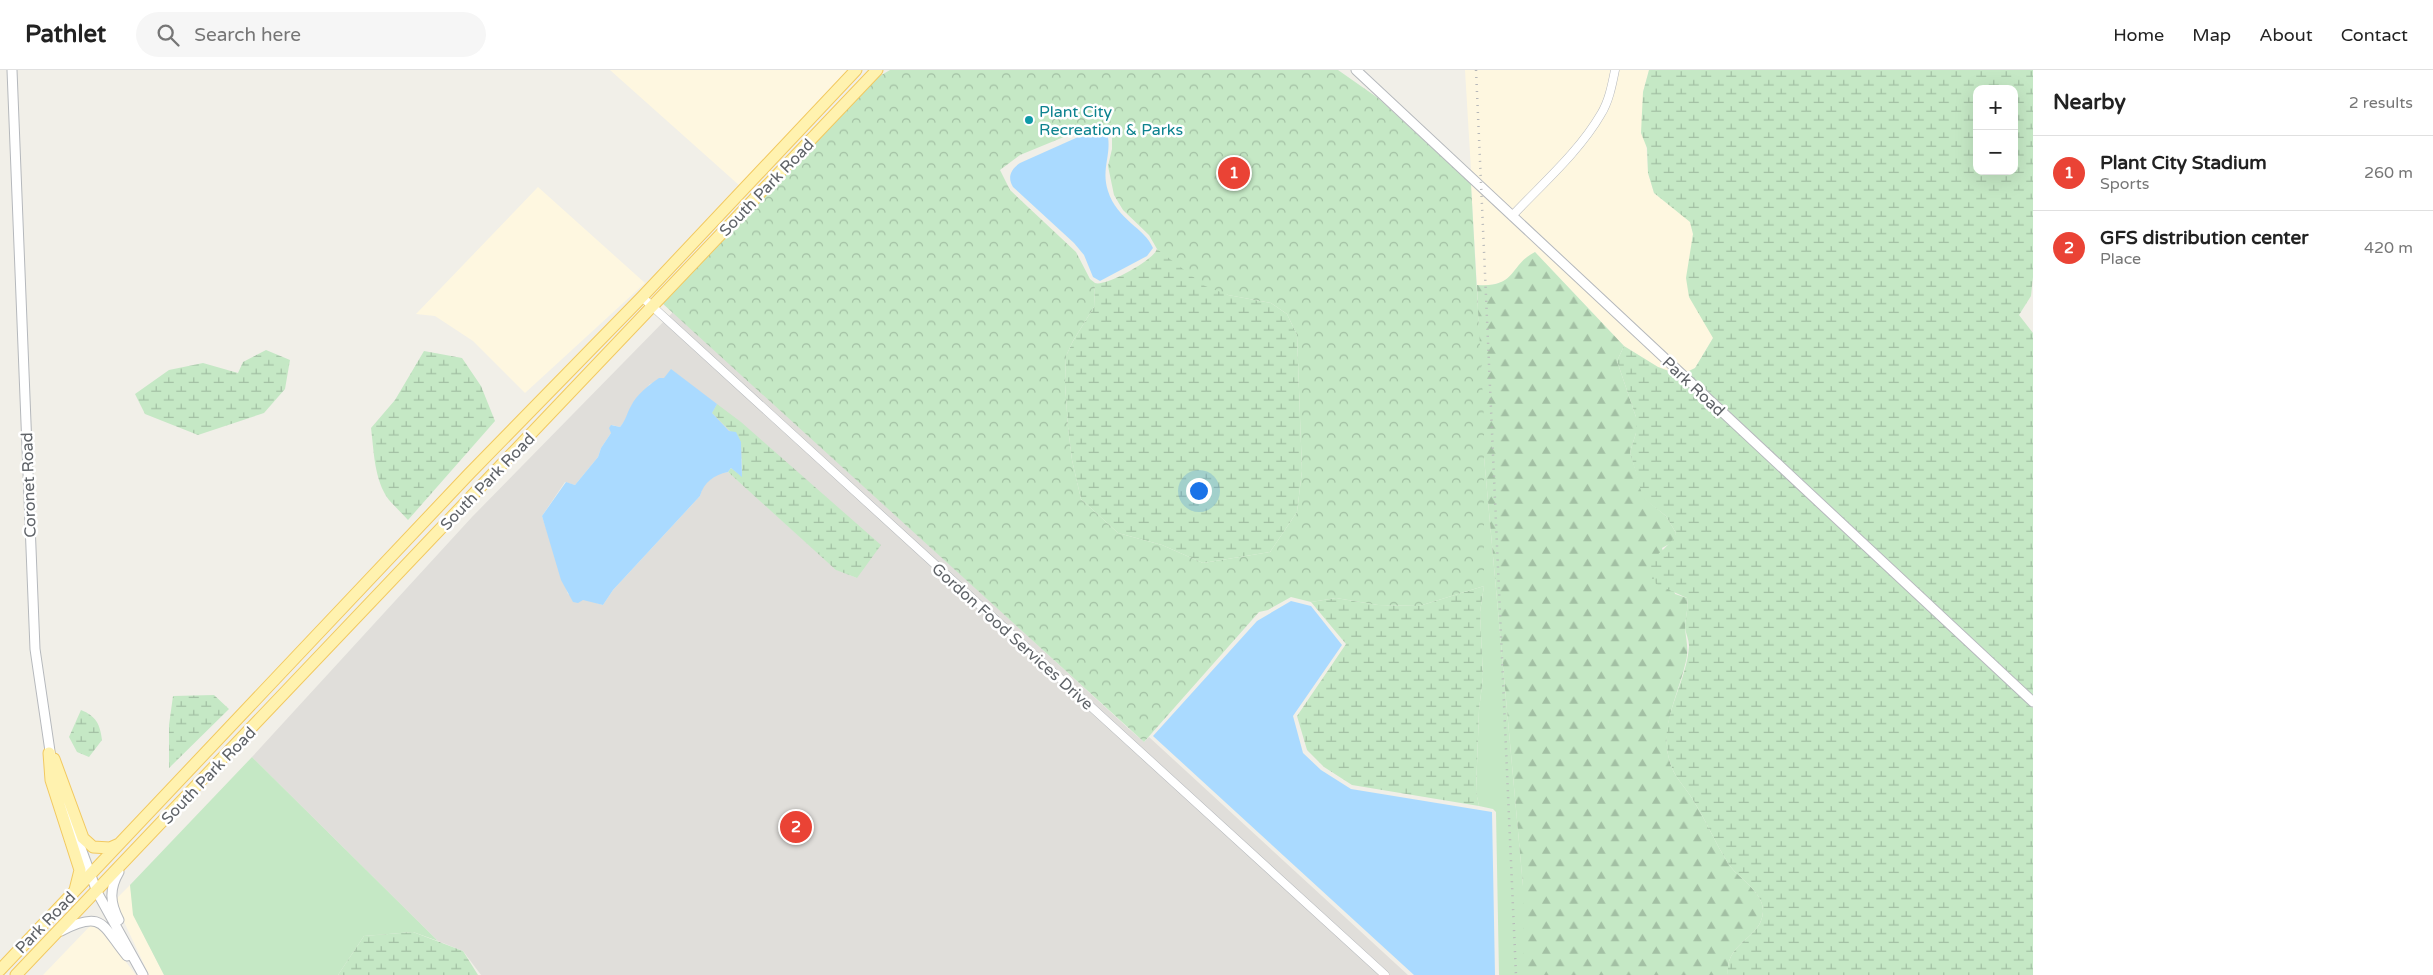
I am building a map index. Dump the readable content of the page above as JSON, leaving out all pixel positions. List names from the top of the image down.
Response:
{
  "streets": {
    "main road": ["South Park Road", "Park Road"],
    "street": ["Coronet Road", "Gordon Food Services Drive"]
  },
  "crossings": [
    ["South Park Road", "Park Road"],
    ["South Park Road", "Coronet Road"],
    ["South Park Road", "Gordon Food Services Drive"],
    ["Park Road", "Coronet Road"]
  ],
  "places": ["Plant City Recreation & Parks"],
  "page": {
    "header": "Pathlet",
    "search": "Search here",
    "nav": [
      "Home",
      "Map",
      "About",
      "Contact"
    ],
    "heading": ["Nearby", "2 results"],
    "map_buttons": ["+", "−"],
    "list": [
      {
        "mark": "1",
        "name": "Plant City Stadium",
        "note": "Sports",
        "value": "260 m"
      },
      {
        "mark": "2",
        "name": "GFS distribution center",
        "note": "Place",
        "value": "420 m"
      }
    ],
    "pins": ["1", "2"]
  }
}
